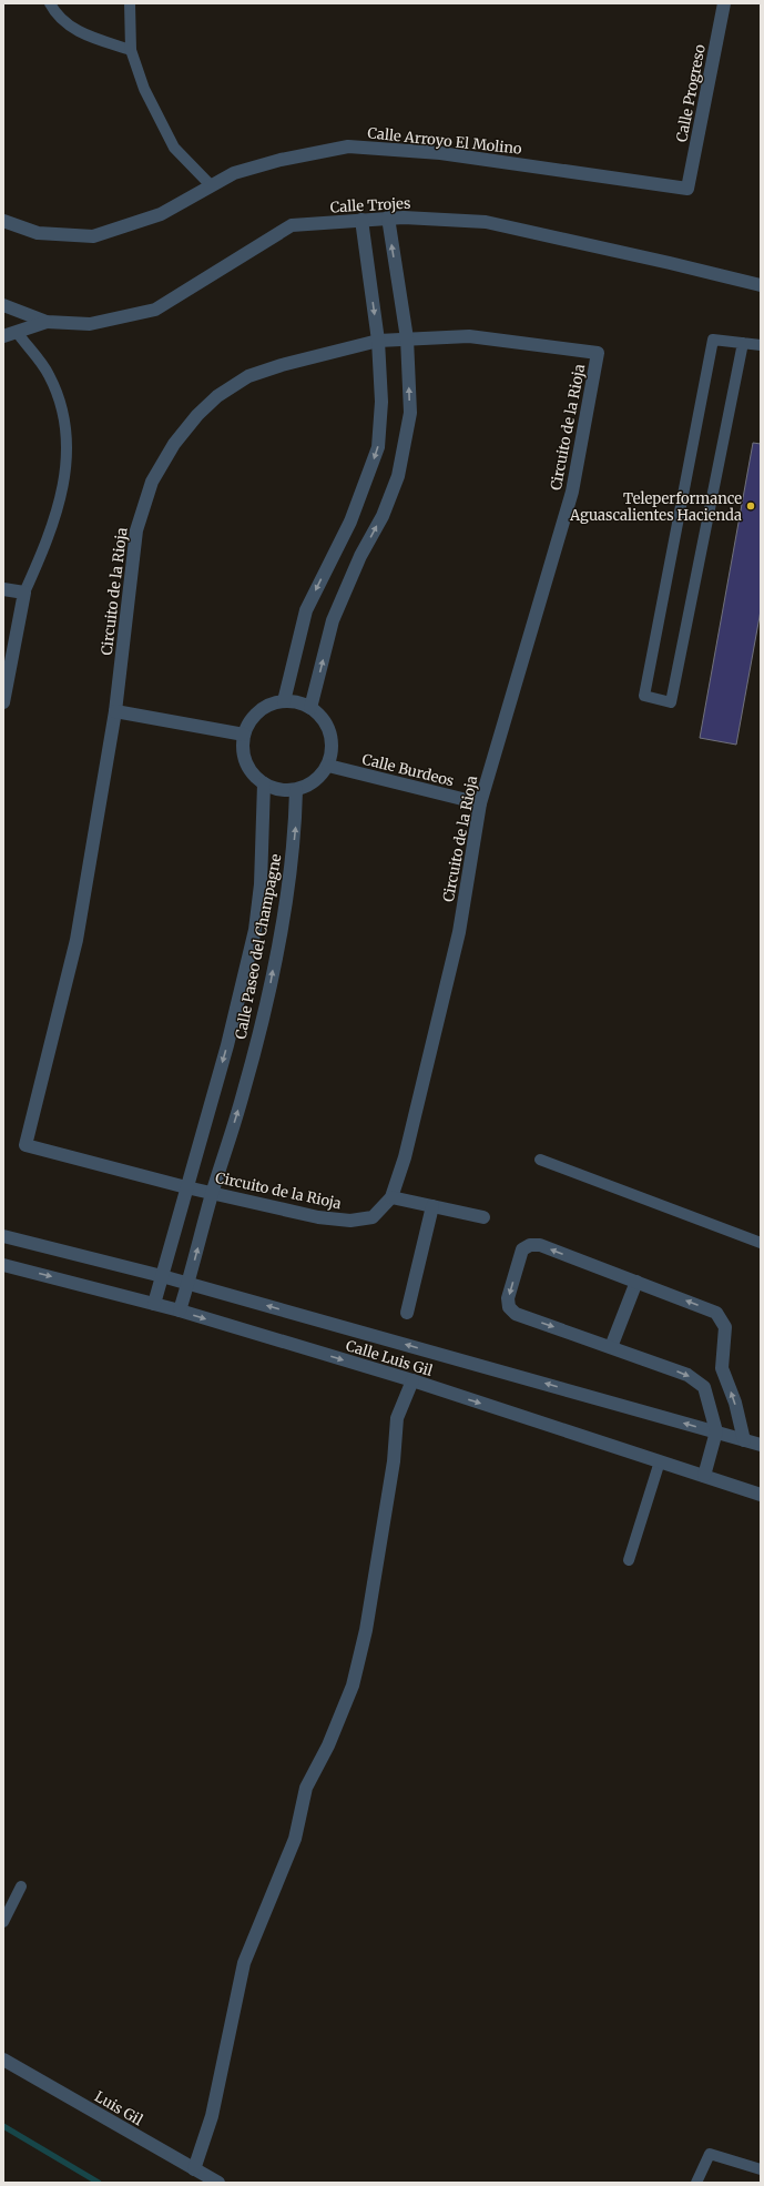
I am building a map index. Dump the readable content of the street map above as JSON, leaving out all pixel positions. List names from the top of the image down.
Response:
{
  "streets": {
    "street": [
      "Calle Progreso",
      "Calle Arroyo El Molino",
      "Calle Trojes",
      "Circuito de la Rioja",
      "Calle Burdeos",
      "Calle Paseo del Champagne",
      "Calle Luis Gil",
      "Luis Gil"
    ]
  },
  "crossings": [
    ["Calle Progreso", "Calle Arroyo El Molino"],
    ["Circuito de la Rioja", "Calle Burdeos"],
    ["Circuito de la Rioja", "Calle Paseo del Champagne"],
    ["Calle Burdeos", "Calle Paseo del Champagne"],
    ["Calle Paseo del Champagne", "Calle Luis Gil"]
  ],
  "places": ["Teleperformance Aguascalientes Hacienda"]
}
